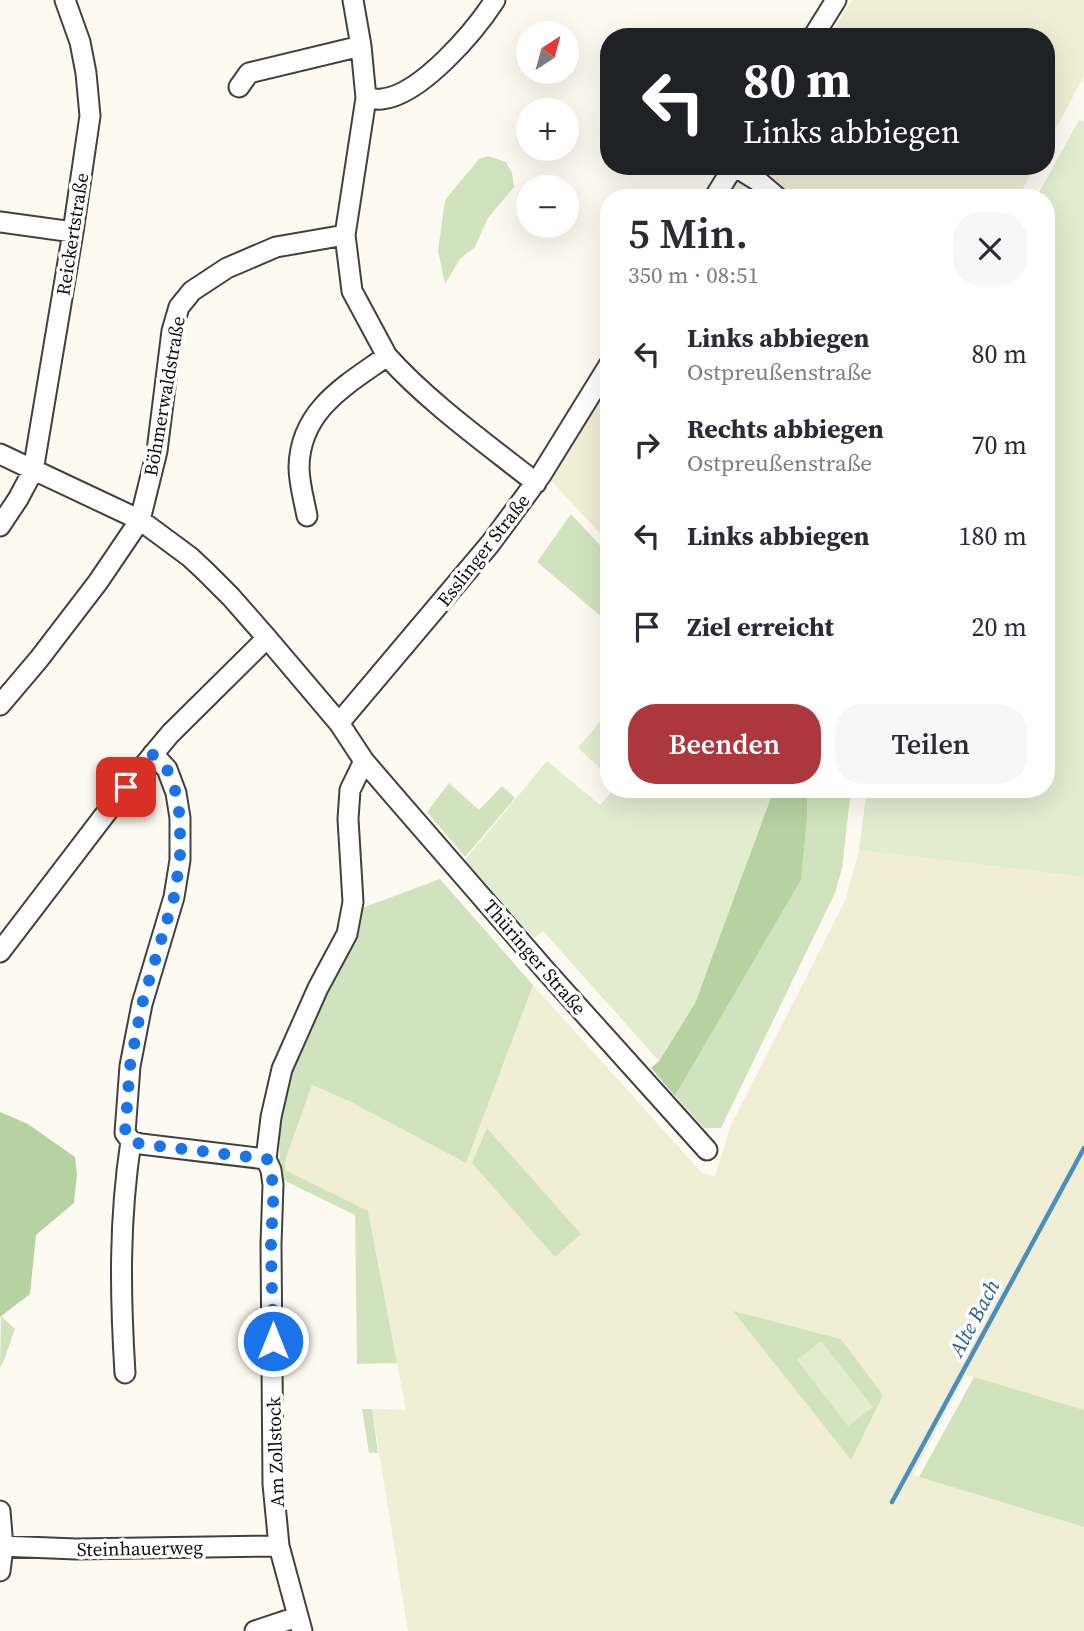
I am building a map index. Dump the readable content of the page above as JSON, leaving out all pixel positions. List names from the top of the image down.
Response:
{
  "streets": {
    "street": [
      "Reickertstraße",
      "Böhmerwaldstraße",
      "Esslinger Straße",
      "Thüringer Straße",
      "Am Zollstock",
      "Steinhauerweg"
    ]
  },
  "crossings": [
    ["Reickertstraße", "Thüringer Straße"],
    ["Böhmerwaldstraße", "Thüringer Straße"],
    ["Esslinger Straße", "Thüringer Straße"],
    ["Am Zollstock", "Steinhauerweg"]
  ],
  "water": ["Alte Bach"],
  "north": "top right",
  "page": {
    "map_buttons": ["+", "−"],
    "turn": ["80 m", "Links abbiegen"],
    "heading": ["5 Min.", "350 m · 08:51"],
    "list": [
      {
        "name": "Links abbiegen",
        "note": "Ostpreußenstraße",
        "value": "80 m"
      },
      {
        "name": "Rechts abbiegen",
        "note": "Ostpreußenstraße",
        "value": "70 m"
      },
      {
        "name": "Links abbiegen",
        "value": "180 m"
      },
      {
        "name": "Ziel erreicht",
        "value": "20 m"
      }
    ],
    "buttons": ["Beenden", "Teilen"]
  }
}
